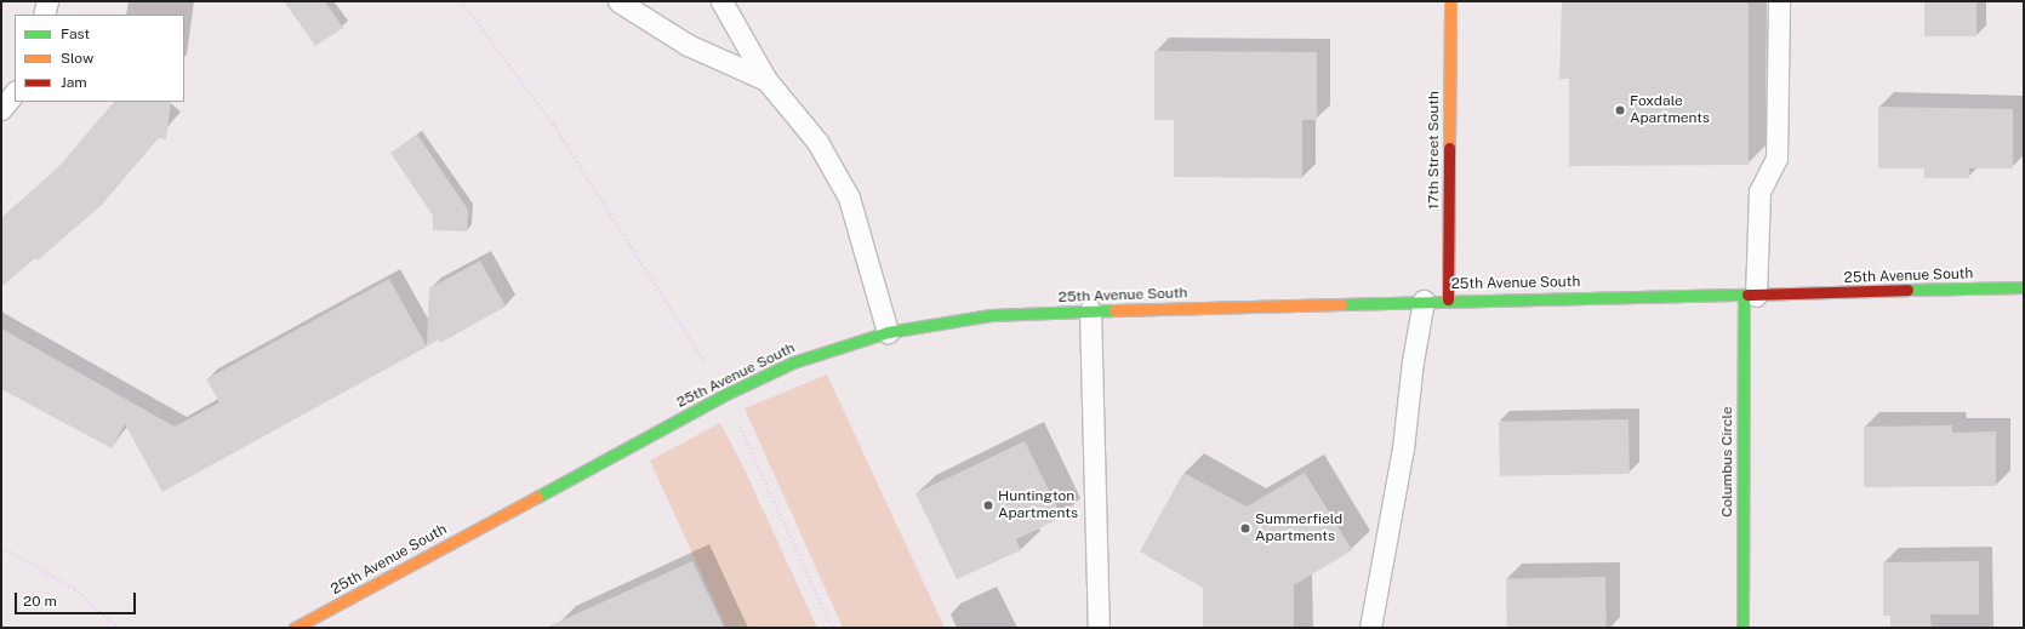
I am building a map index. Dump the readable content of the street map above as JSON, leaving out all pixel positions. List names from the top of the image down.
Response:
{
  "streets": {
    "street": ["17th Street South", "25th Avenue South", "Columbus Circle"]
  },
  "crossings": [
    ["17th Street South", "25th Avenue South"],
    ["25th Avenue South", "Columbus Circle"]
  ],
  "places": ["Foxdale Apartments", "Huntington Apartments", "Summerfield Apartments"],
  "legend": ["Fast", "Slow", "Jam"],
  "scale_bar": "20 m"
}
